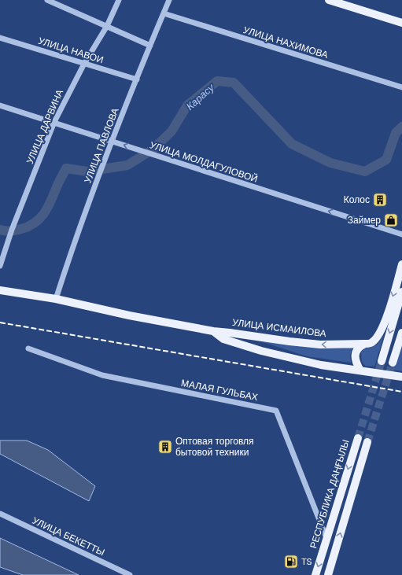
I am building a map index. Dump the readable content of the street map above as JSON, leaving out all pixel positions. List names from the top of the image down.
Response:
{
  "streets": {
    "main road": ["УЛИЦА ИСМАИЛОВА", "РЕСПУБЛИКА ДАҢҒЫЛЫ"],
    "street": [
      "УЛИЦА НАХИМОВА",
      "УЛИЦА НАВОИ",
      "УЛИЦА ДАРВИНА",
      "УЛИЦА ПАВЛОВА",
      "УЛИЦА МОЛДАГУЛОВОЙ",
      "МАЛАЯ ГУЛЬБАХ",
      "УЛИЦА БЕКЕТТЫ"
    ]
  },
  "crossings": [
    ["УЛИЦА НАХИМОВА", "УЛИЦА ПАВЛОВА"],
    ["УЛИЦА НАВОИ", "УЛИЦА ДАРВИНА"],
    ["УЛИЦА НАВОИ", "УЛИЦА ПАВЛОВА"],
    ["УЛИЦА ДАРВИНА", "УЛИЦА МОЛДАГУЛОВОЙ"],
    ["УЛИЦА ПАВЛОВА", "УЛИЦА МОЛДАГУЛОВОЙ"],
    ["УЛИЦА ПАВЛОВА", "УЛИЦА ИСМАИЛОВА"],
    ["МАЛАЯ ГУЛЬБАХ", "РЕСПУБЛИКА ДАҢҒЫЛЫ"]
  ],
  "one_way": ["УЛИЦА МОЛДАГУЛОВОЙ"],
  "water": ["Карасу"],
  "places": {
    "building": ["Колос", "Оптовая торговля бытовой техники"],
    "shop": ["Займер"],
    "fuel station": ["TS"]
  }
}
